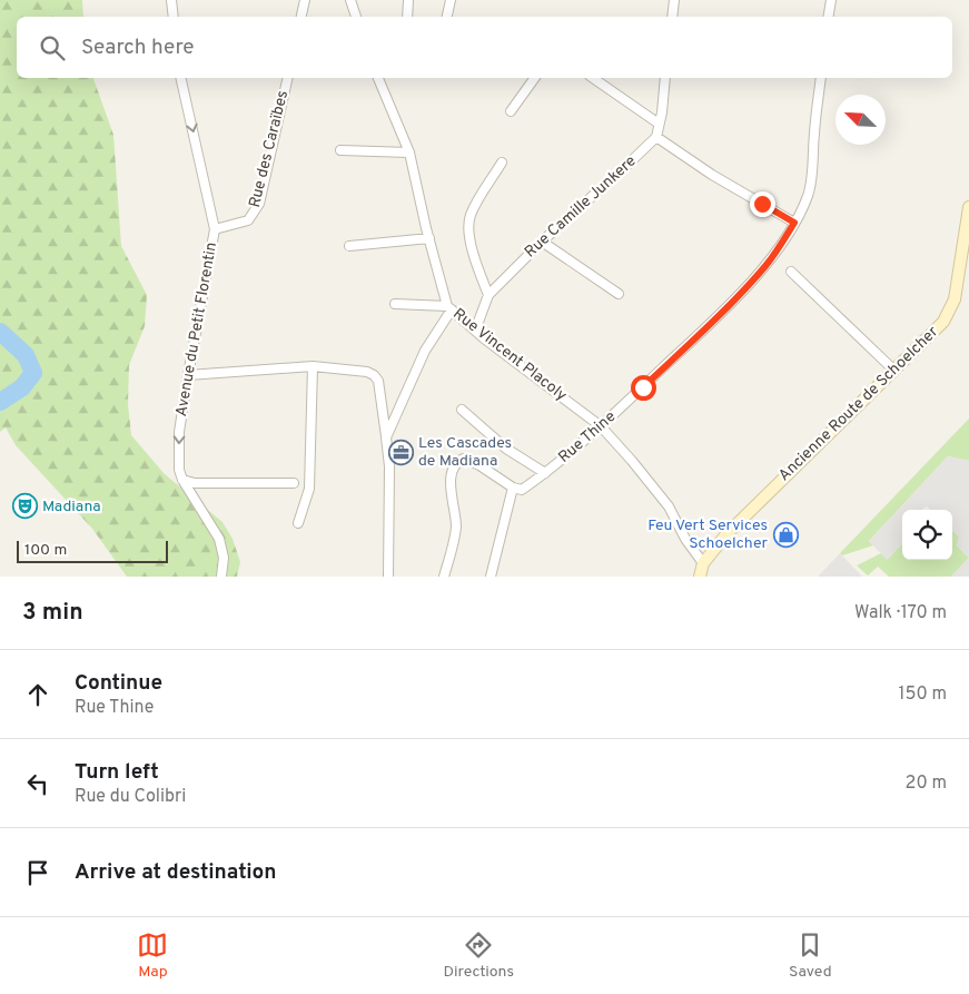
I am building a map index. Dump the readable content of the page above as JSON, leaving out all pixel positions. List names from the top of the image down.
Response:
{
  "streets": {
    "main road": ["Ancienne Route de Schoelcher"],
    "street": [
      "Rue des Caraïbes",
      "Rue Camille Junkere",
      "Avenue du Petit Florentin",
      "Rue Vincent Placoly",
      "Rue Thine"
    ]
  },
  "crossings": [
    ["Rue des Caraïbes", "Avenue du Petit Florentin"],
    ["Rue Camille Junkere", "Rue Vincent Placoly"],
    ["Rue Vincent Placoly", "Ancienne Route de Schoelcher"],
    ["Rue Vincent Placoly", "Rue Thine"]
  ],
  "one_way": ["Avenue du Petit Florentin"],
  "places": {
    "office": ["Les Cascades de Madiana"],
    "theatre": ["Madiana"],
    "shop": ["Feu Vert Services Schoelcher"]
  },
  "scale_bar": "100 m",
  "north": "top left",
  "page": {
    "search": "Search here",
    "scale": "100 m",
    "heading": ["3 min", "Walk · 170 m"],
    "list": [
      ["Continue", "Rue Thine", "150 m"],
      ["Turn left", "Rue du Colibri", "20 m"],
      "Arrive at destination"
    ],
    "nav": ["Map", "Directions", "Saved"]
  }
}
